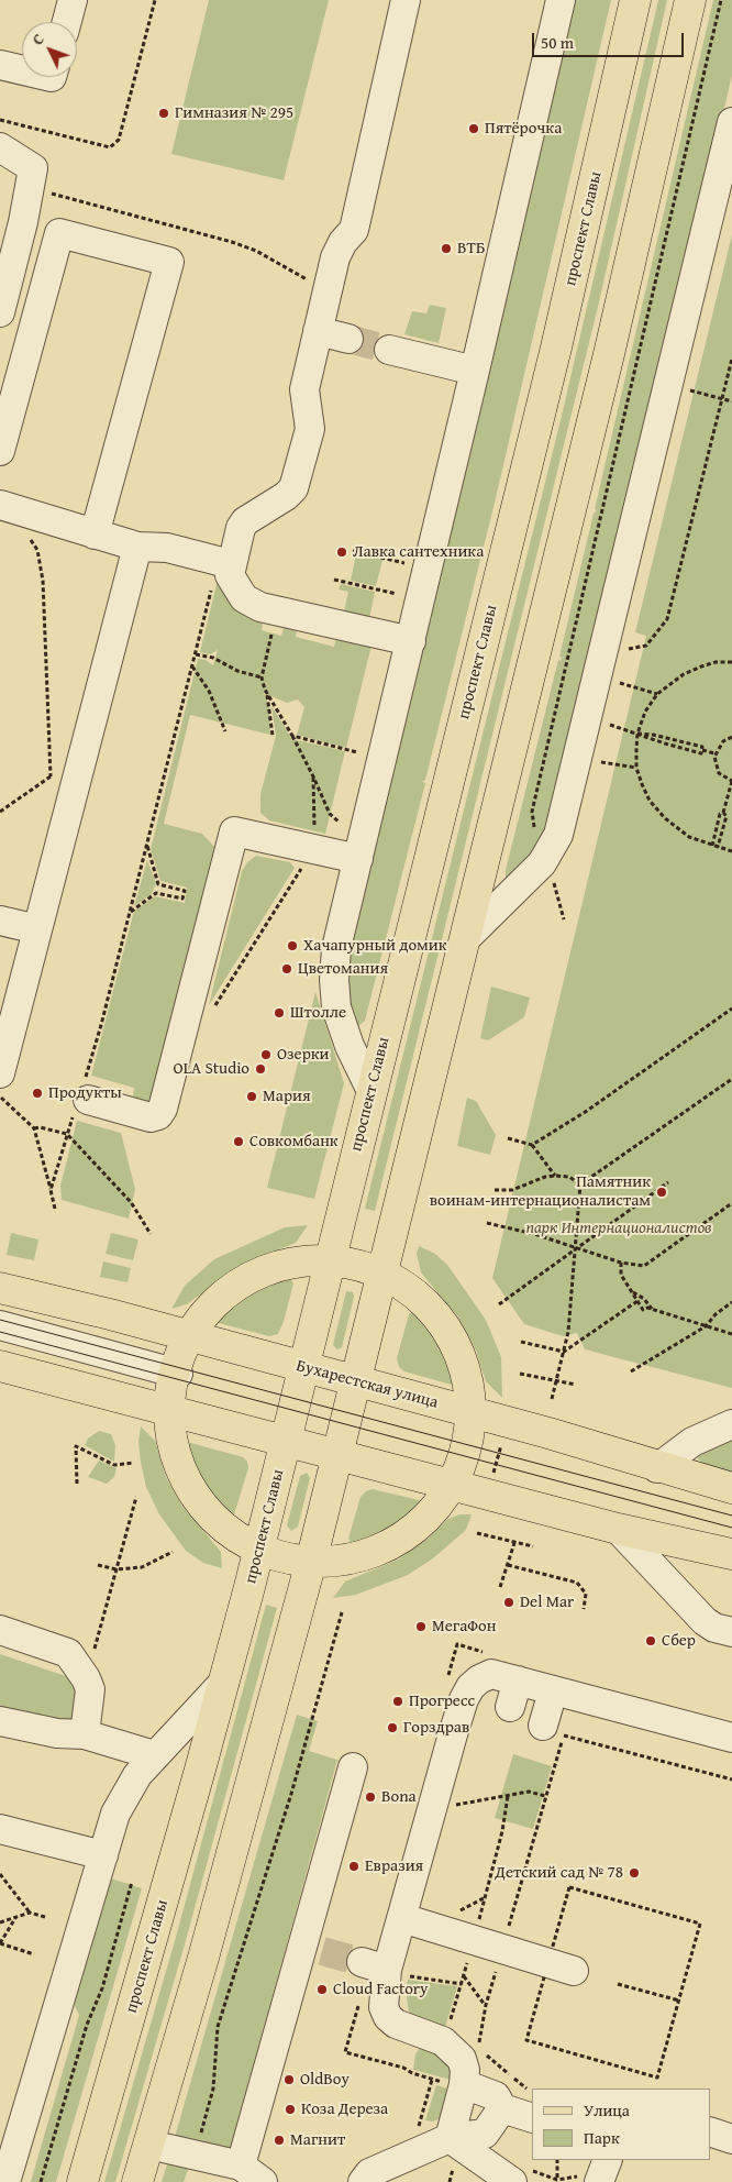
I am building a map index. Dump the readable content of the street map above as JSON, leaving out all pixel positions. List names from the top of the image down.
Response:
{
  "streets": {
    "main road": ["проспект Славы", "Бухарестская улица"]
  },
  "crossings": [
    ["проспект Славы", "Бухарестская улица"]
  ],
  "parks": ["парк Интернационалистов"],
  "places": [
    "Гимназия № 295",
    "Пятёрочка",
    "ВТБ",
    "Лавка сантехника",
    "Хачапурный домик",
    "Цветомания",
    "Штолле",
    "Озерки",
    "OLA Studio",
    "Продукты",
    "Мария",
    "Совкомбанк",
    "Памятник воинам-интернационалистам",
    "Del Mar",
    "МегаФон",
    "Сбер",
    "Прогресс",
    "Горздрав",
    "Bona",
    "Евразия",
    "Детский сад № 78",
    "Cloud Factory",
    "OldBoy",
    "Коза Дереза",
    "Магнит"
  ],
  "legend": ["Улица", "Парк"],
  "scale_bar": "50 m",
  "north": "top left"
}
